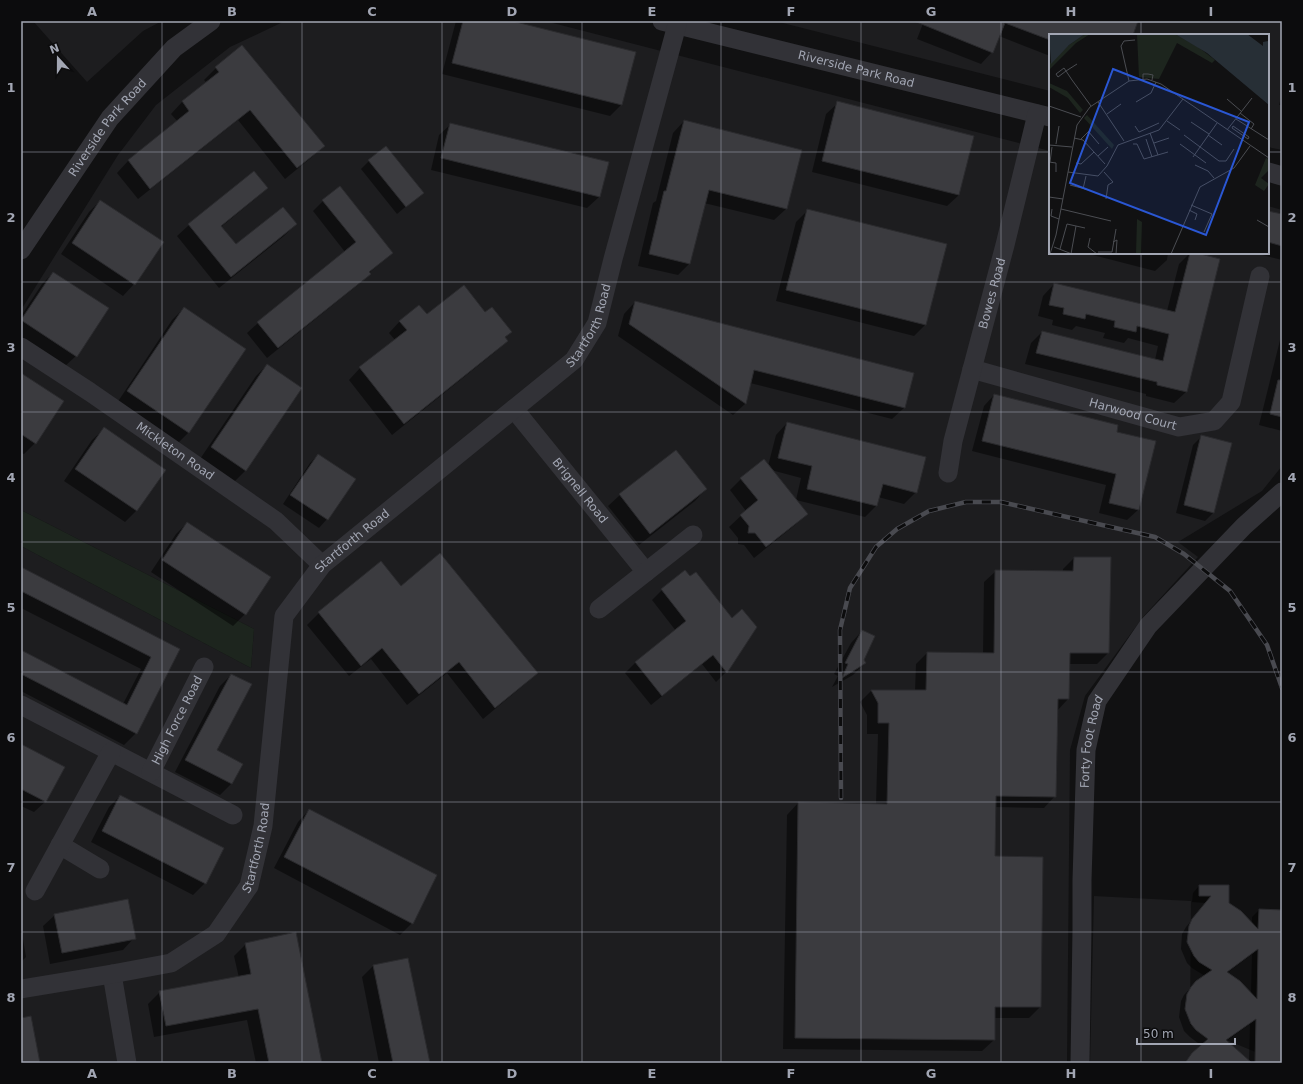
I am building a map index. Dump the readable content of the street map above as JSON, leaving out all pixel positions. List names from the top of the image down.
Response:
{
  "streets": {
    "street": [
      "Riverside Park Road",
      "Bowes Road",
      "Startforth Road",
      "Harwood Court",
      "Mickleton Road",
      "Brignell Road",
      "High Force Road",
      "Forty Foot Road"
    ]
  },
  "crossings": [
    ["Riverside Park Road", "Bowes Road"],
    ["Riverside Park Road", "Startforth Road"],
    ["Bowes Road", "Harwood Court"],
    ["Startforth Road", "Mickleton Road"],
    ["Startforth Road", "Brignell Road"]
  ],
  "scale_bar": "50 m",
  "north": "top",
  "grid": {
    "columns": [
      "A",
      "B",
      "C",
      "D",
      "E",
      "F",
      "G",
      "H",
      "I"
    ],
    "rows": [
      "1",
      "2",
      "3",
      "4",
      "5",
      "6",
      "7",
      "8"
    ]
  }
}
